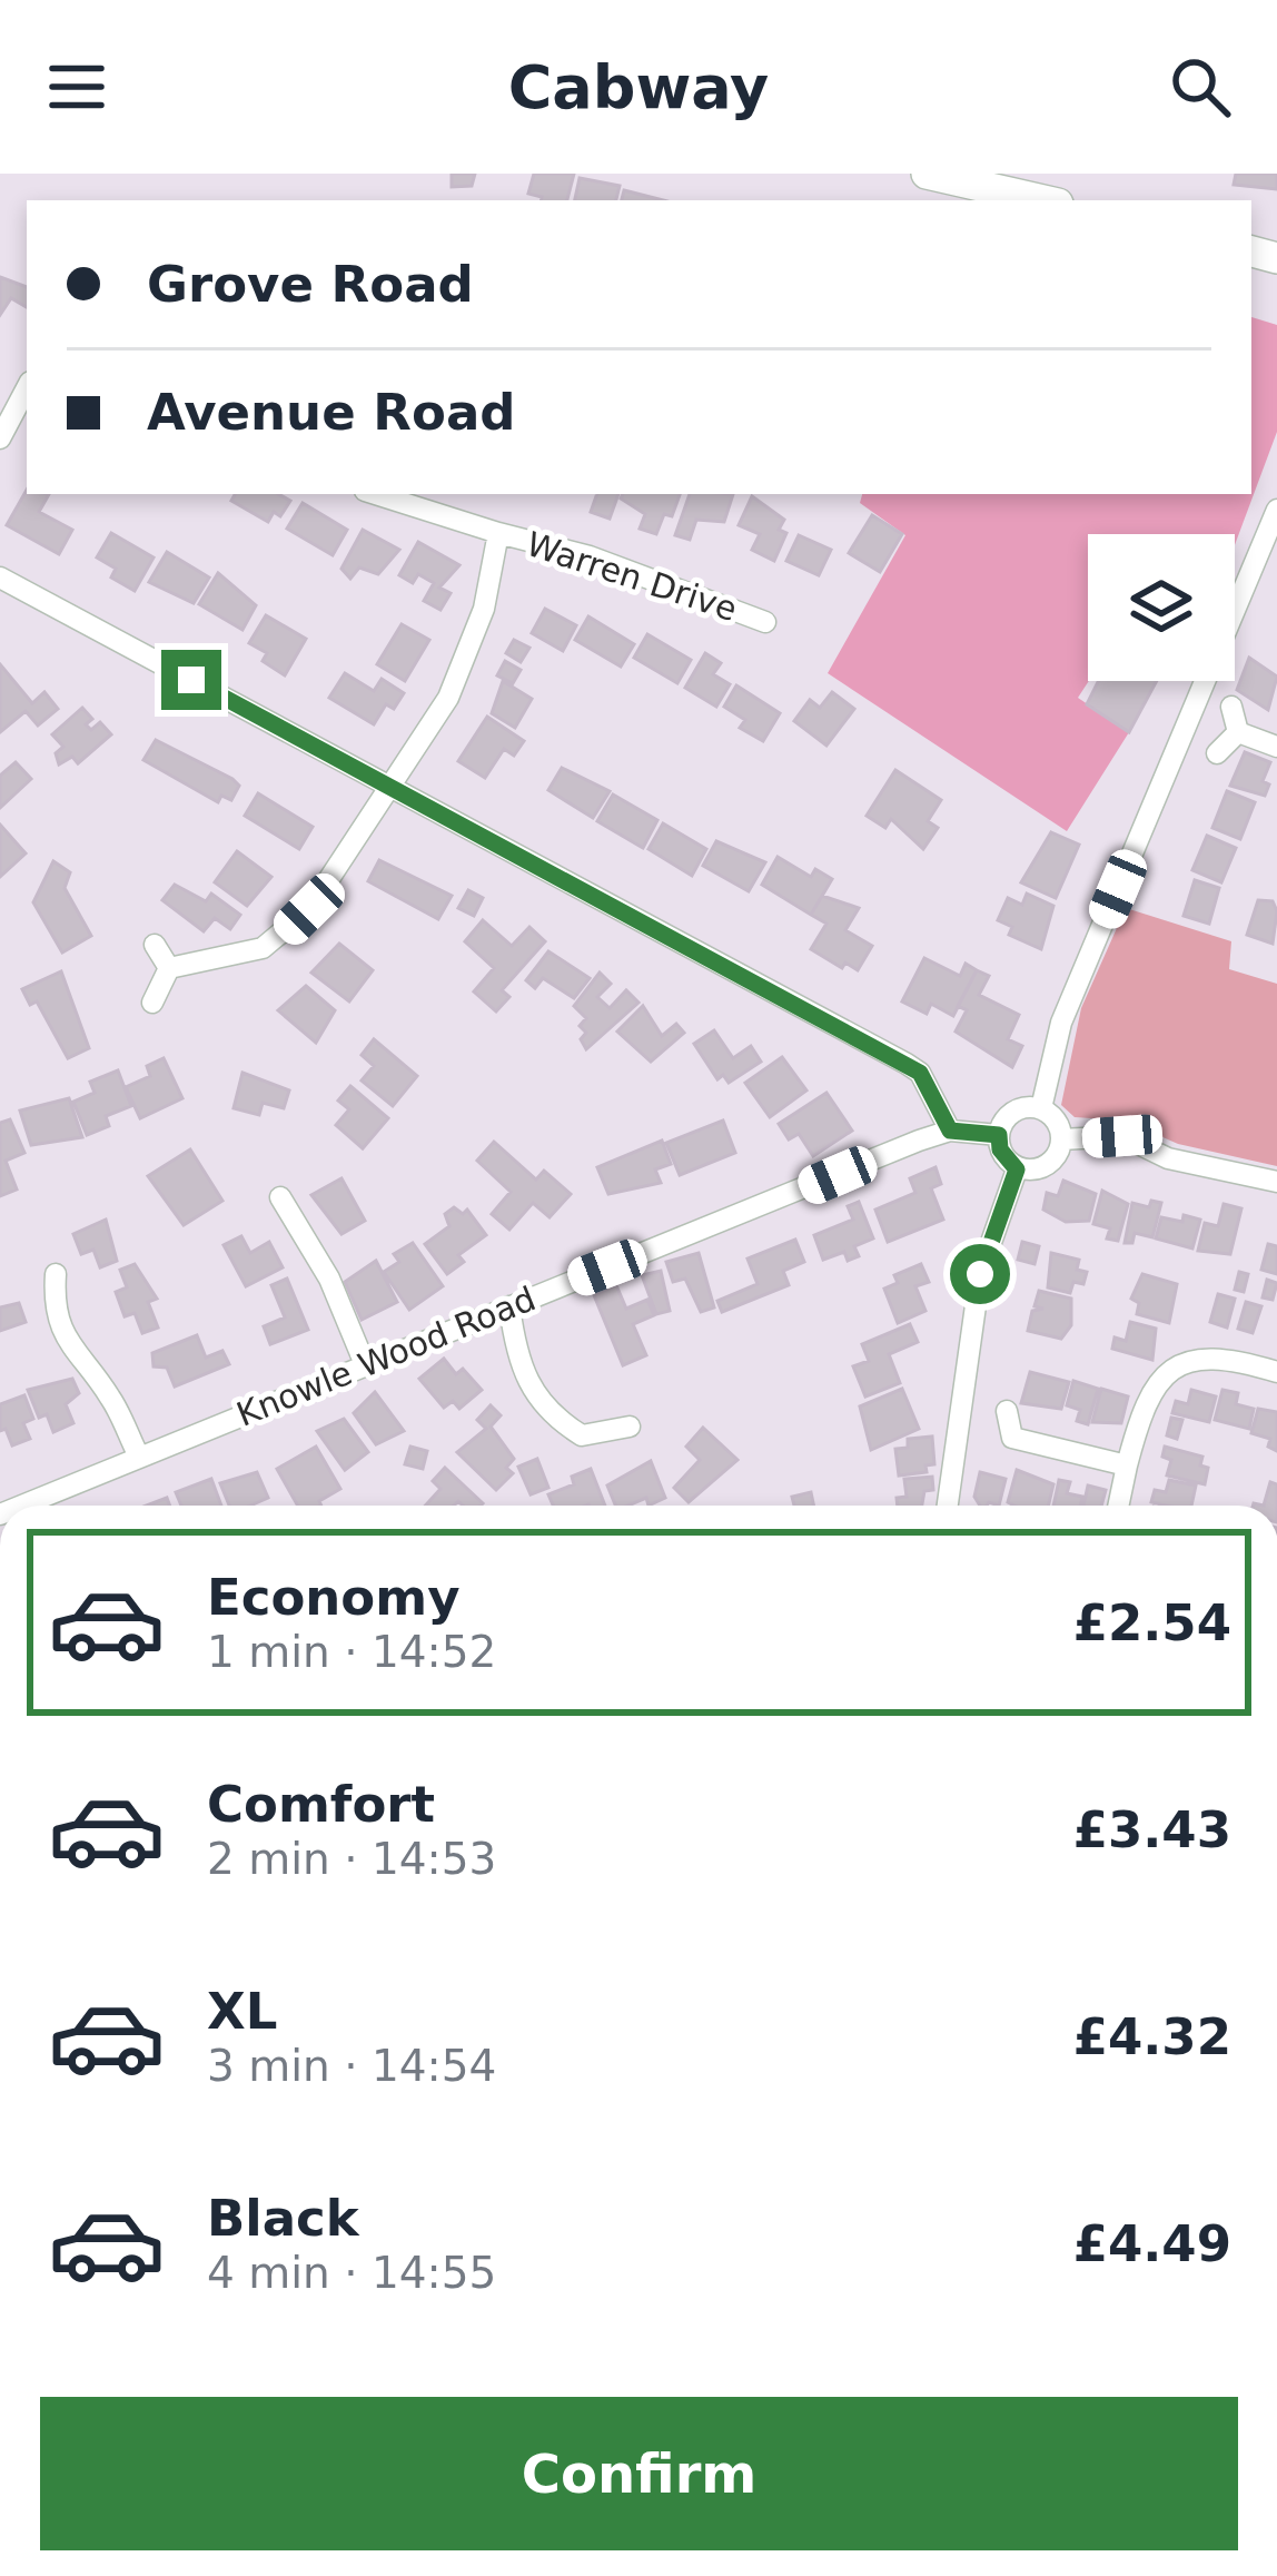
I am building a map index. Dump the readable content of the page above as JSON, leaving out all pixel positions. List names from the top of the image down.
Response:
{
  "streets": {
    "street": ["Warren Drive", "Knowle Wood Road"]
  },
  "page": {
    "header": "Cabway",
    "banner": ["Grove Road", "Avenue Road"],
    "list": [
      {
        "name": "Economy",
        "note": "1 min · 14:52",
        "value": "£2.54"
      },
      {
        "name": "Comfort",
        "note": "2 min · 14:53",
        "value": "£3.43"
      },
      {
        "name": "XL",
        "note": "3 min · 14:54",
        "value": "£4.32"
      },
      {
        "name": "Black",
        "note": "4 min · 14:55",
        "value": "£4.49"
      }
    ],
    "buttons": "Confirm"
  }
}
